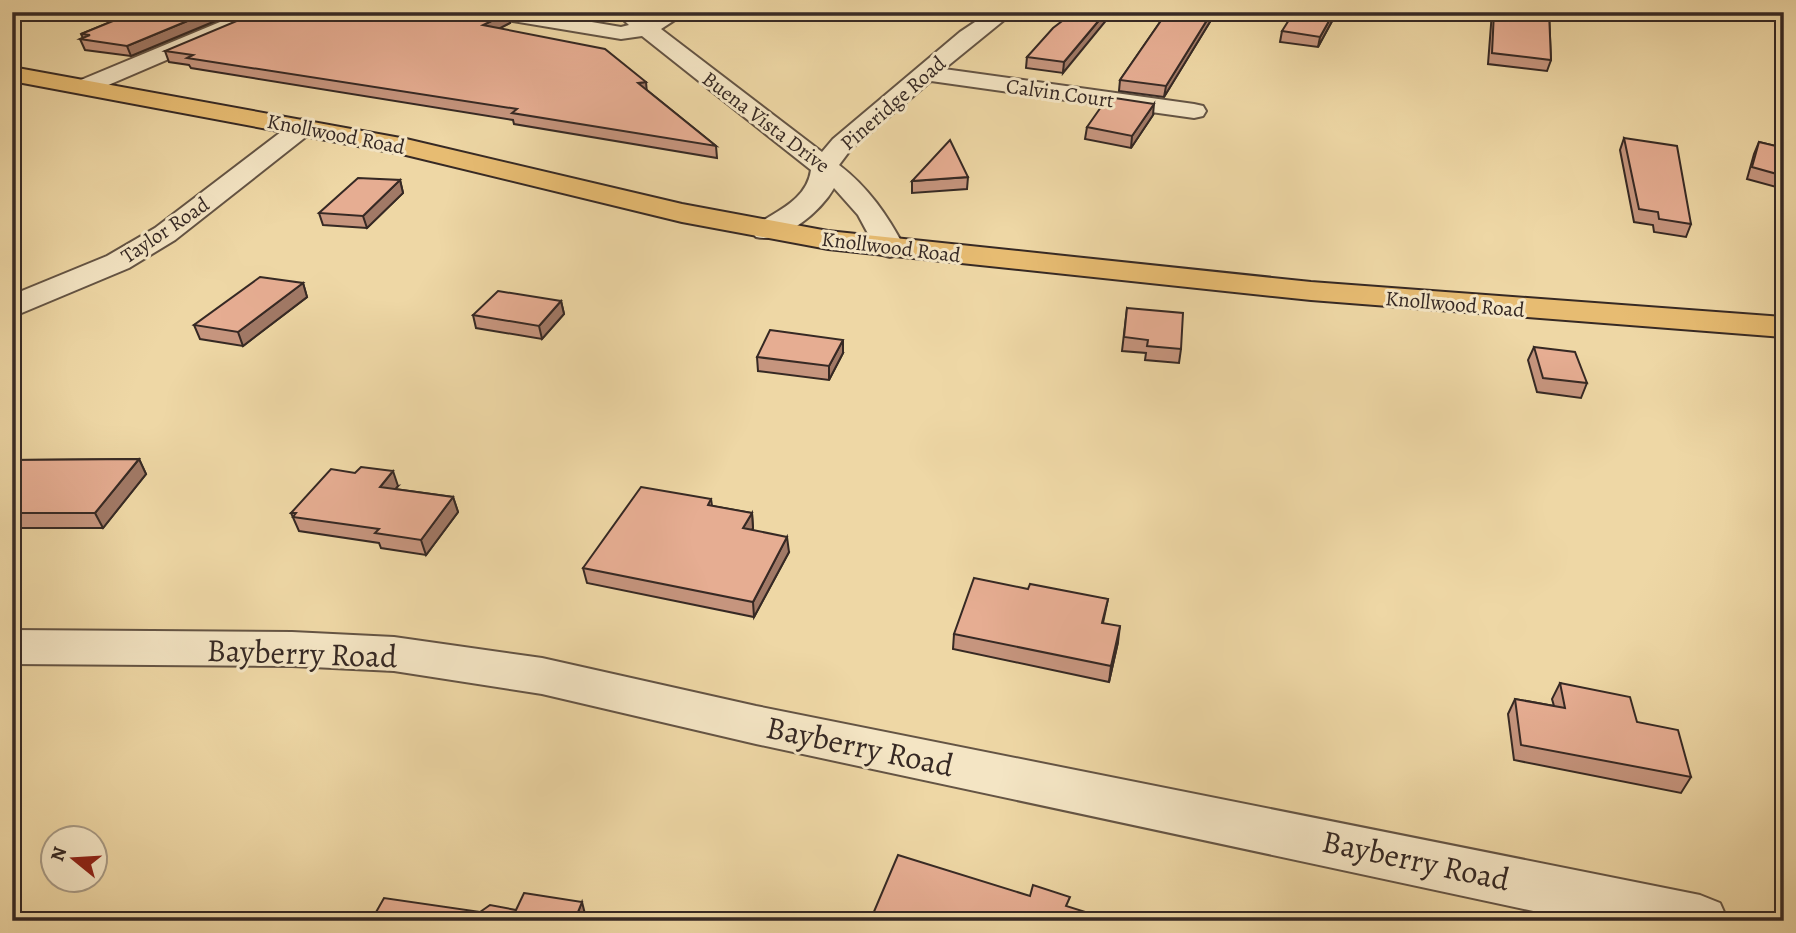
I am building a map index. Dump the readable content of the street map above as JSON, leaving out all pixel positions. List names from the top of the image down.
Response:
{
  "streets": {
    "main road": ["Knollwood Road"],
    "street": [
      "Calvin Court",
      "Pineridge Road",
      "Buena Vista Drive",
      "Taylor Road",
      "Bayberry Road"
    ]
  },
  "crossings": [
    ["Calvin Court", "Pineridge Road"],
    ["Pineridge Road", "Buena Vista Drive"],
    ["Pineridge Road", "Knollwood Road"],
    ["Buena Vista Drive", "Knollwood Road"],
    ["Knollwood Road", "Taylor Road"]
  ],
  "north": "left"
}
